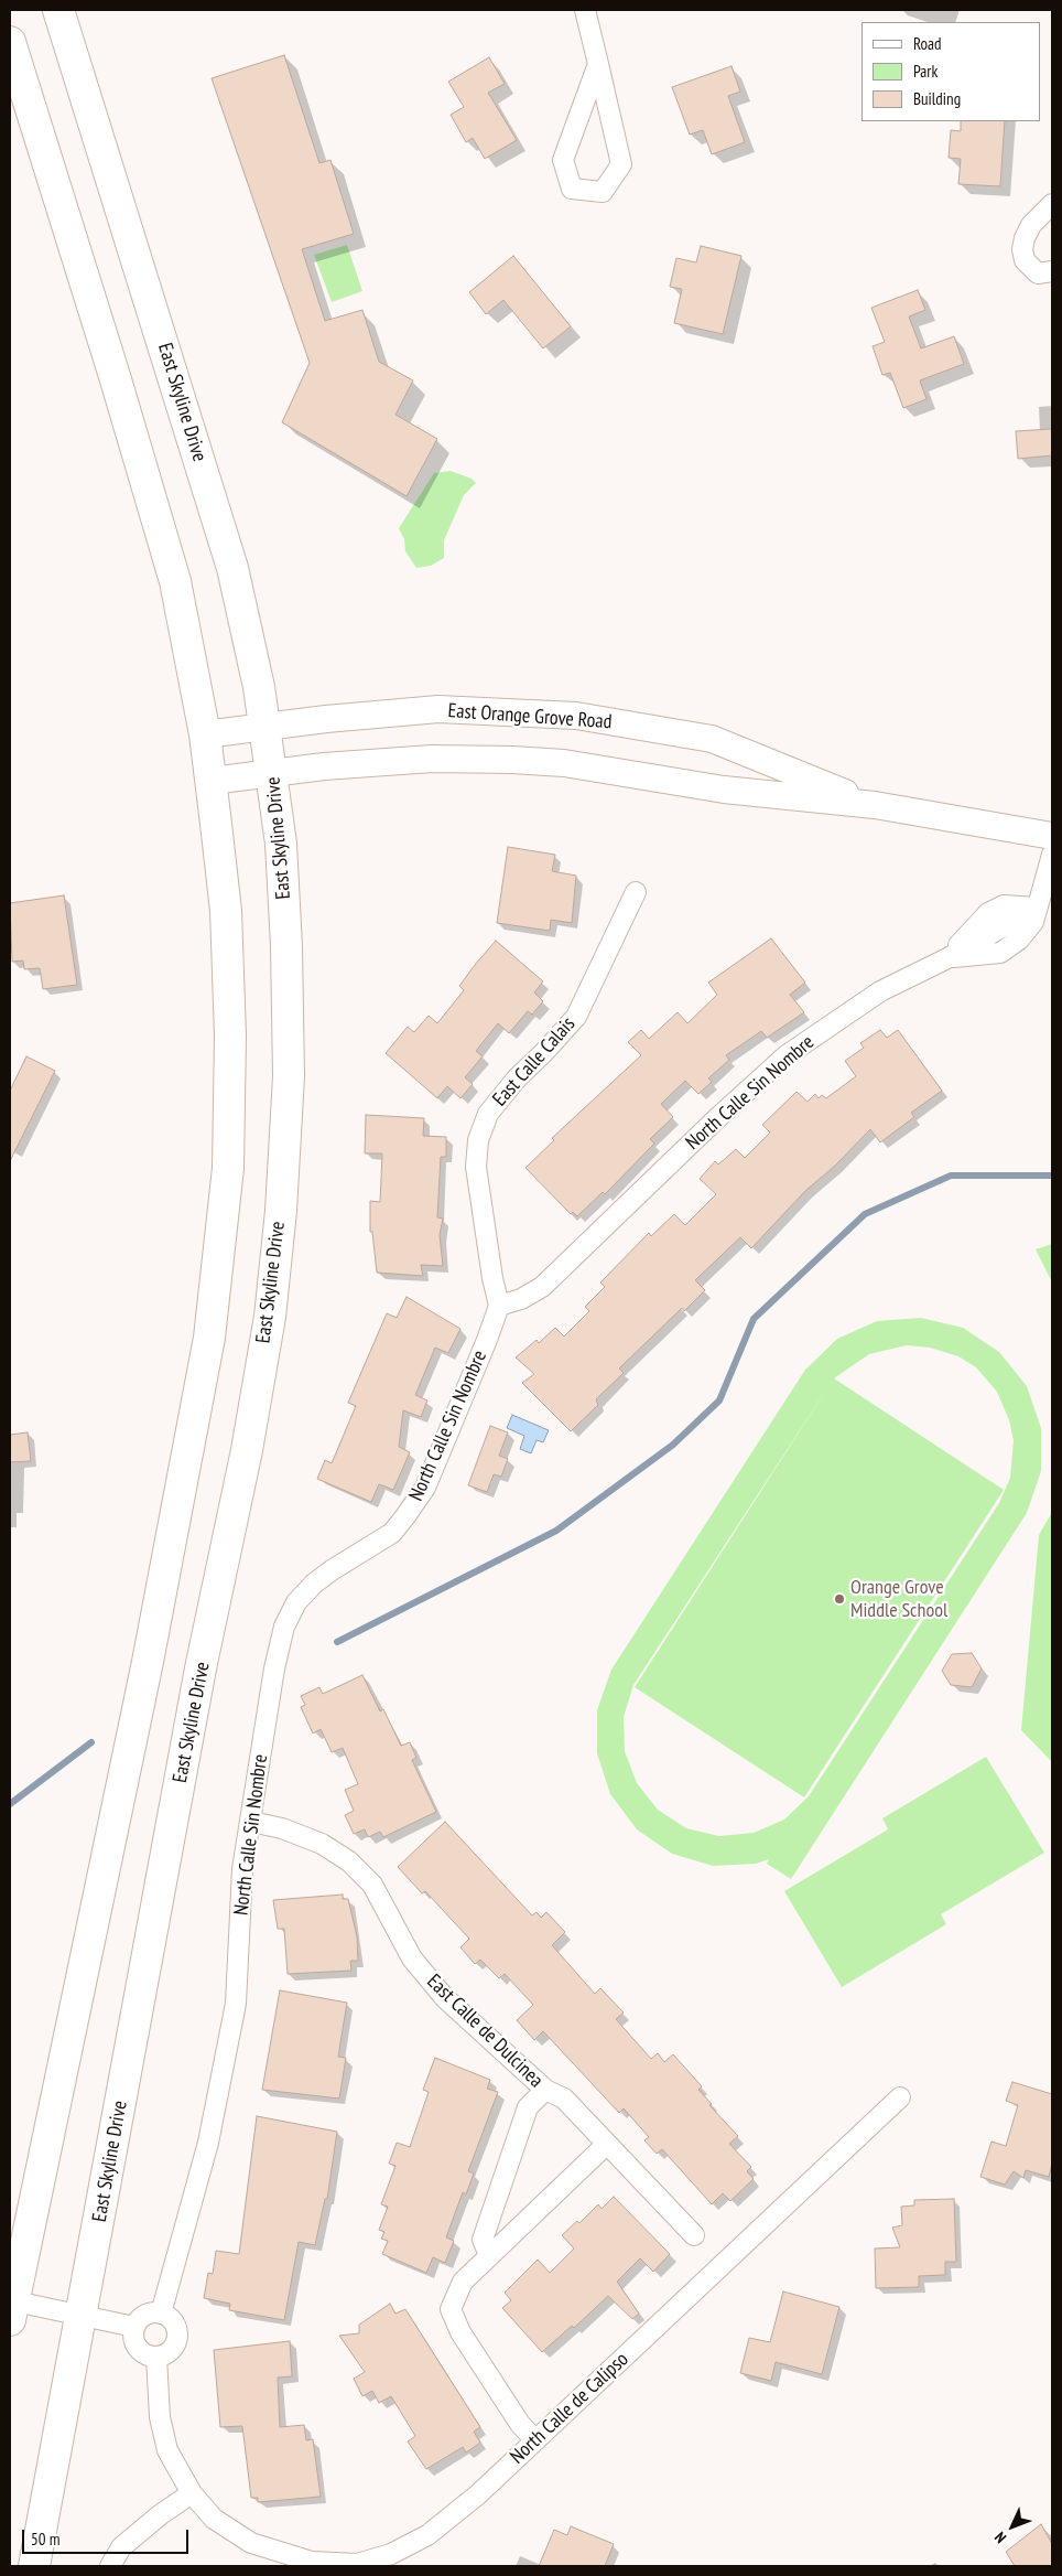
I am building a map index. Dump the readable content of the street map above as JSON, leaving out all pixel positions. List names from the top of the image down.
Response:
{
  "streets": {
    "main road": ["East Skyline Drive", "East Orange Grove Road"],
    "street": [
      "East Calle Calais",
      "North Calle Sin Nombre",
      "East Calle de Dulcinea",
      "North Calle de Calipso"
    ]
  },
  "crossings": [
    ["East Skyline Drive", "East Orange Grove Road"],
    ["East Calle Calais", "North Calle Sin Nombre"],
    ["North Calle Sin Nombre", "East Calle de Dulcinea"]
  ],
  "places": ["Orange Grove Middle School"],
  "legend": ["Road", "Park", "Building"],
  "scale_bar": "50 m",
  "north": "bottom left"
}
